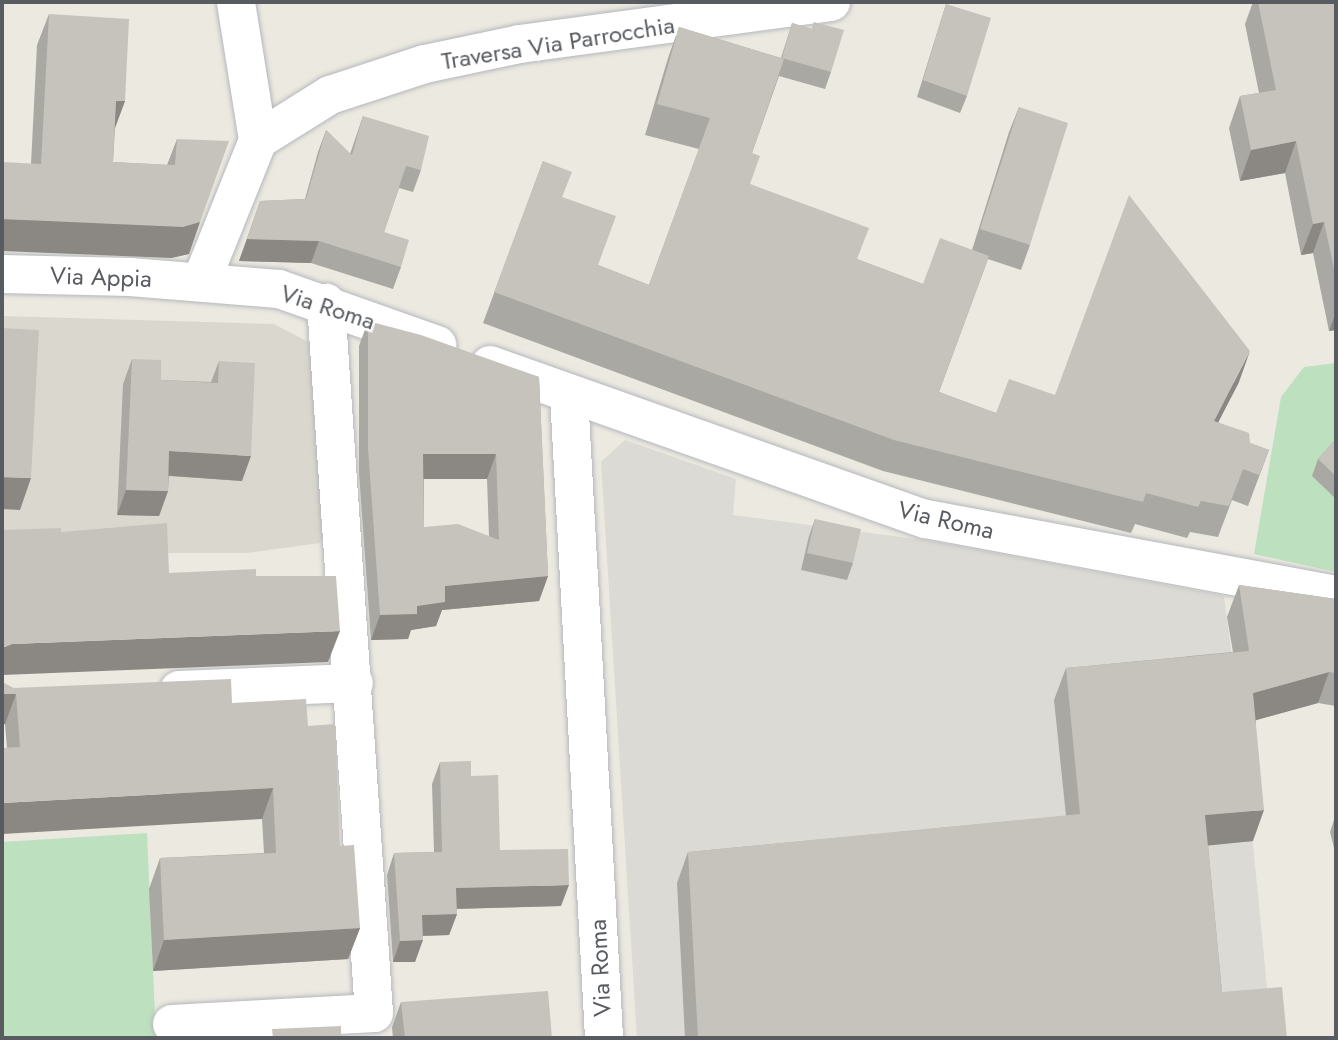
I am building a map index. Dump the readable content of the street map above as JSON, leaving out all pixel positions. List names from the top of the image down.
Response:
{
  "streets": {
    "street": ["Traversa Via Parrocchia", "Via Appia", "Via Roma"]
  },
  "crossings": [
    ["Via Appia", "Via Roma"]
  ]
}
